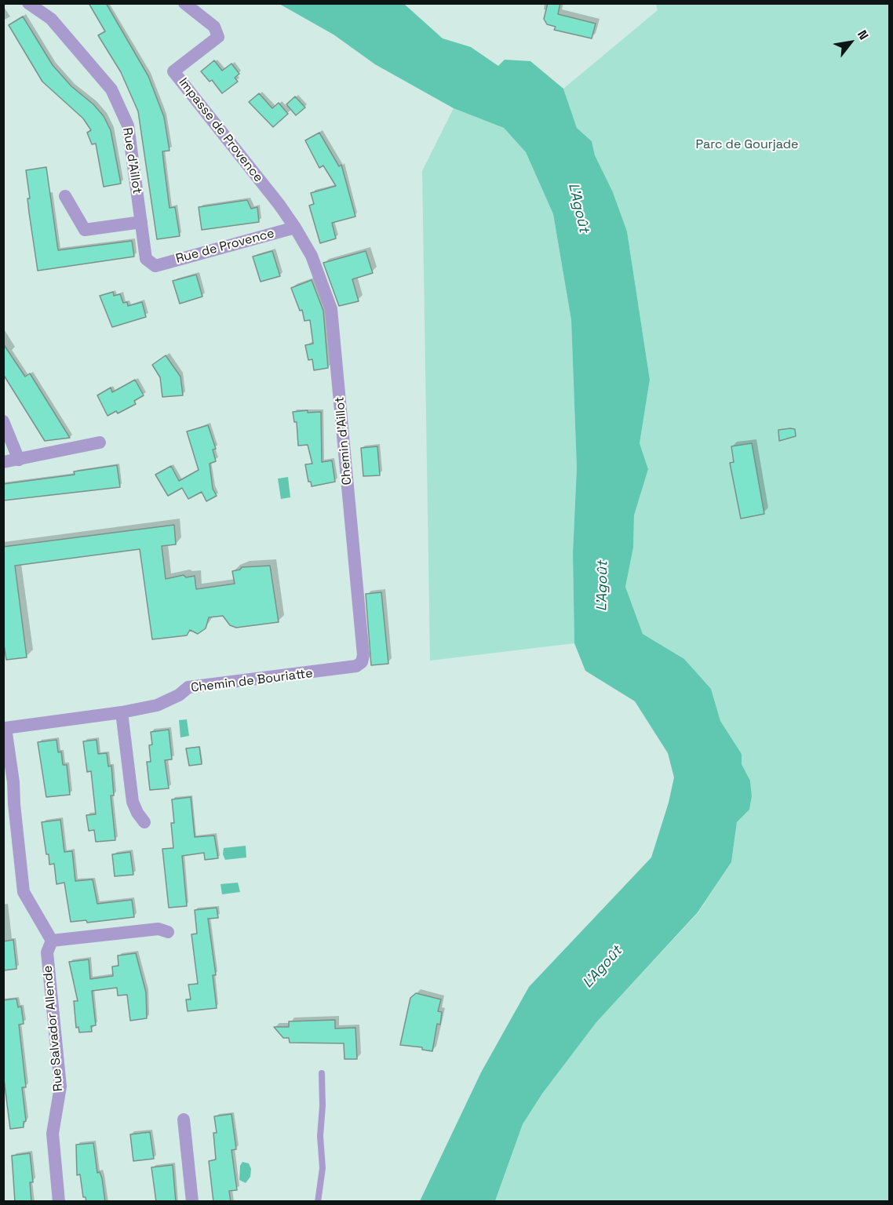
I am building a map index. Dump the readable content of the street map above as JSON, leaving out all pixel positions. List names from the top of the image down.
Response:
{
  "streets": {
    "street": [
      "Impasse de Provence",
      "Rue d'Aillot",
      "Rue de Provence",
      "Chemin d'Aillot",
      "Chemin de Bouriatte",
      "Rue Salvador Allende"
    ]
  },
  "crossings": [
    ["Impasse de Provence", "Rue de Provence"],
    ["Impasse de Provence", "Chemin d'Aillot"],
    ["Rue d'Aillot", "Rue de Provence"],
    ["Rue de Provence", "Chemin d'Aillot"],
    ["Chemin d'Aillot", "Chemin de Bouriatte"]
  ],
  "water": ["L'Agoût"],
  "parks": ["Parc de Gourjade"],
  "north": "top right"
}
